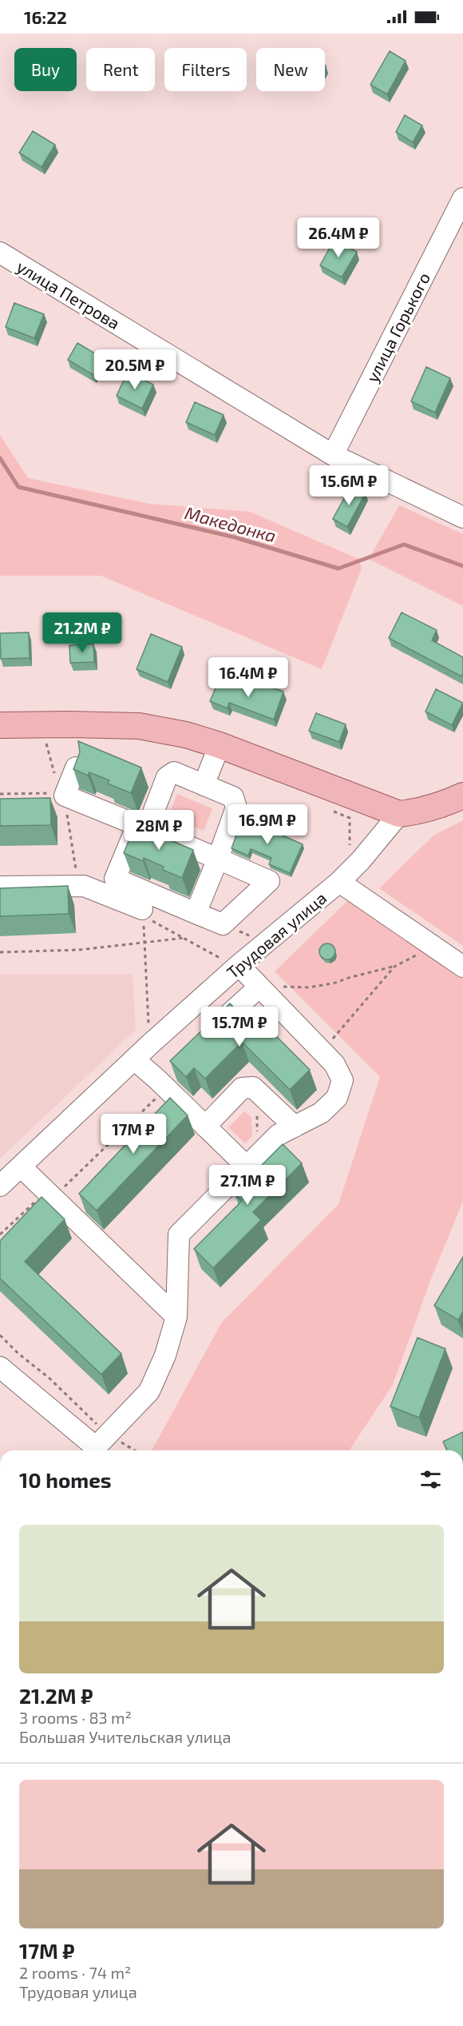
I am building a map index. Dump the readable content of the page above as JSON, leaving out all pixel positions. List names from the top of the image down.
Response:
{
  "streets": {
    "street": ["улица Петрова", "улица Горького", "Трудовая улица"]
  },
  "crossings": [
    ["улица Петрова", "улица Горького"]
  ],
  "water": ["Македонка"],
  "page": {
    "status": "16:22",
    "chip": [
      "Buy",
      "Rent",
      "Filters",
      "New"
    ],
    "price": [
      "26.4M ₽",
      "20.5M ₽",
      "15.6M ₽",
      "21.2M ₽",
      "16.4M ₽",
      "16.9M ₽",
      "28M ₽",
      "15.7M ₽",
      "17M ₽",
      "27.1M ₽"
    ],
    "heading": "10 homes",
    "list": [
      {
        "name": "21.2M ₽",
        "note": "3 rooms · 83 m² · Большая Учительская улица"
      },
      {
        "name": "17M ₽",
        "note": "2 rooms · 74 m² · Трудовая улица"
      }
    ]
  }
}
